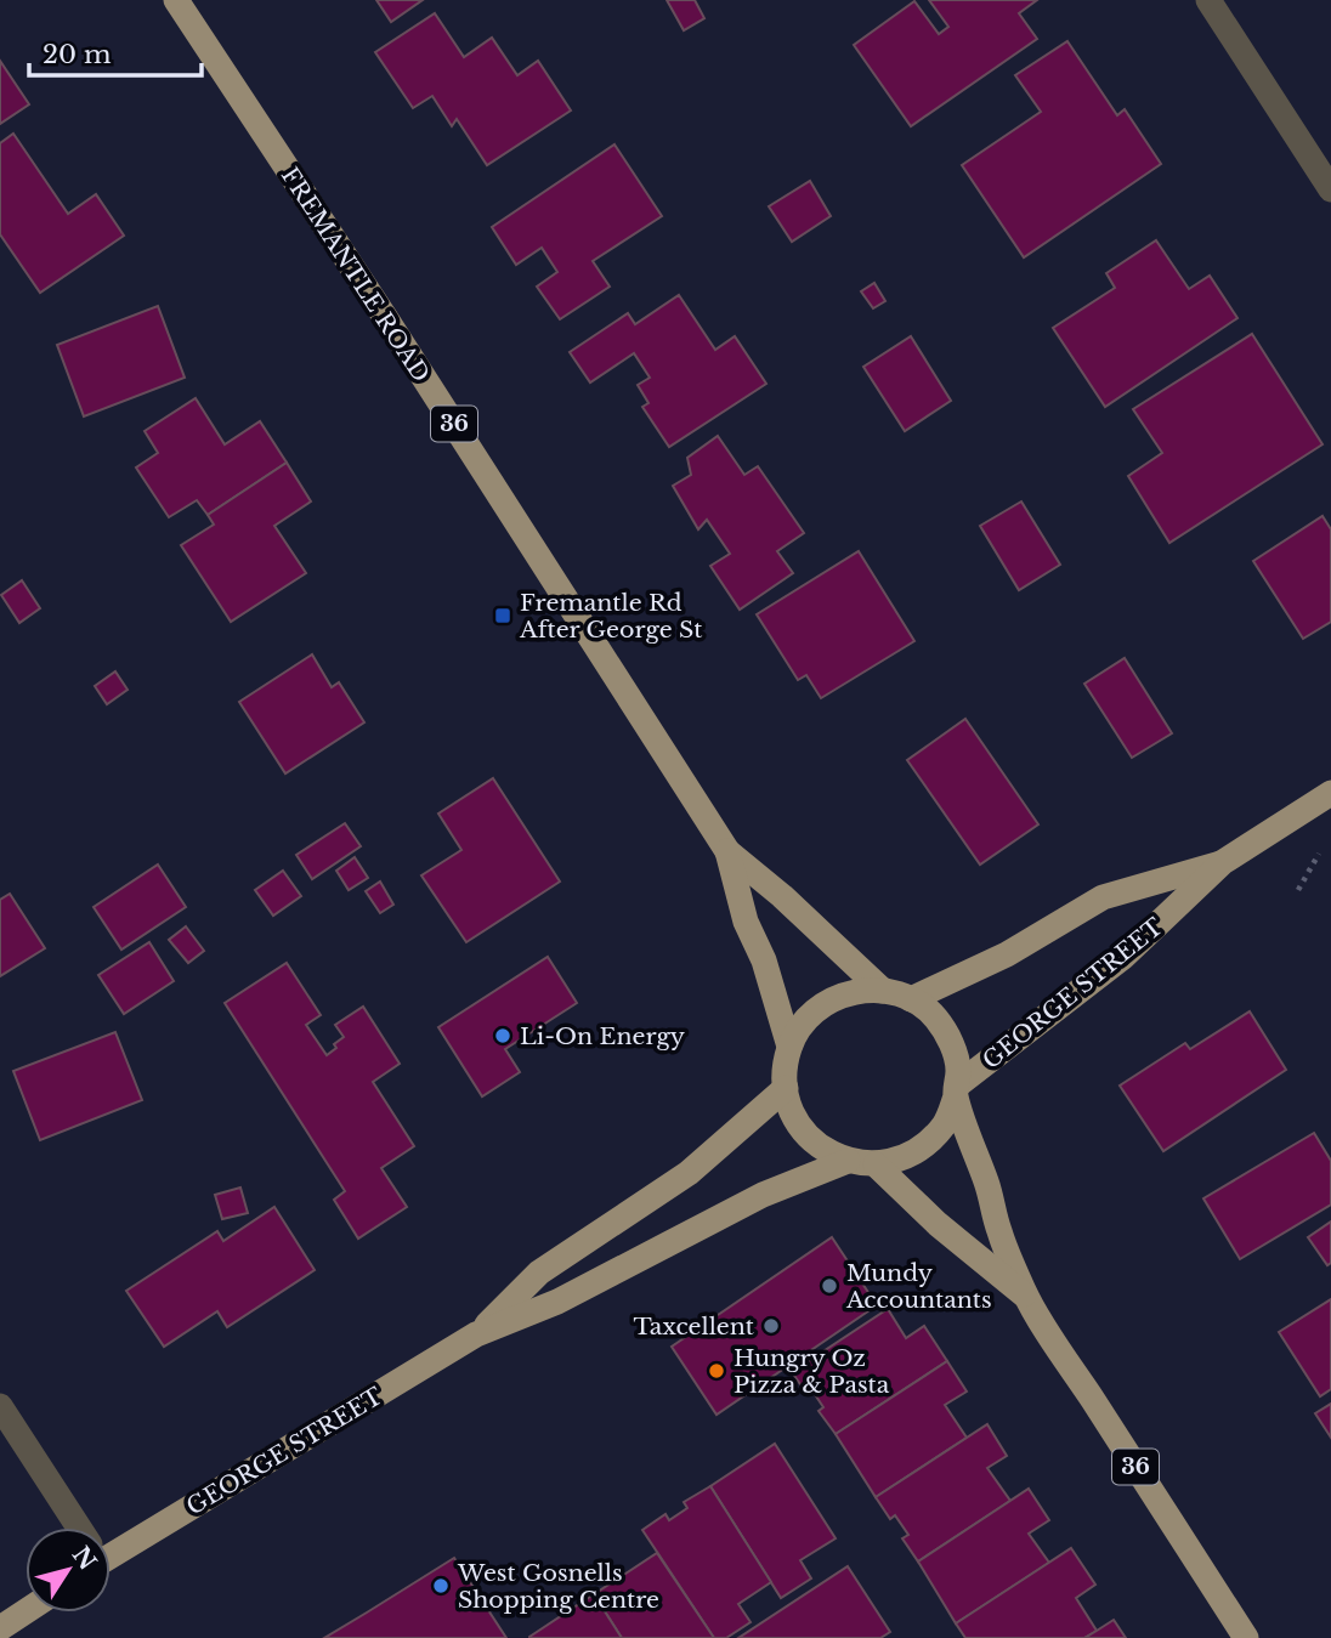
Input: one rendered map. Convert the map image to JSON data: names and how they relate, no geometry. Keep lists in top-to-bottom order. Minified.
{"streets":{"main road":["FREMANTLE ROAD","36","GEORGE STREET"]},"crossings":[["FREMANTLE ROAD","36"],["FREMANTLE ROAD","GEORGE STREET"],["36","GEORGE STREET"]],"places":{"transit":["Fremantle Rd After George St"],"other":["Li-On Energy","Mundy Accountants","Taxcellent","Hungry Oz Pizza & Pasta","West Gosnells Shopping Centre"]},"scale_bar":"20 m","north":"top right"}
